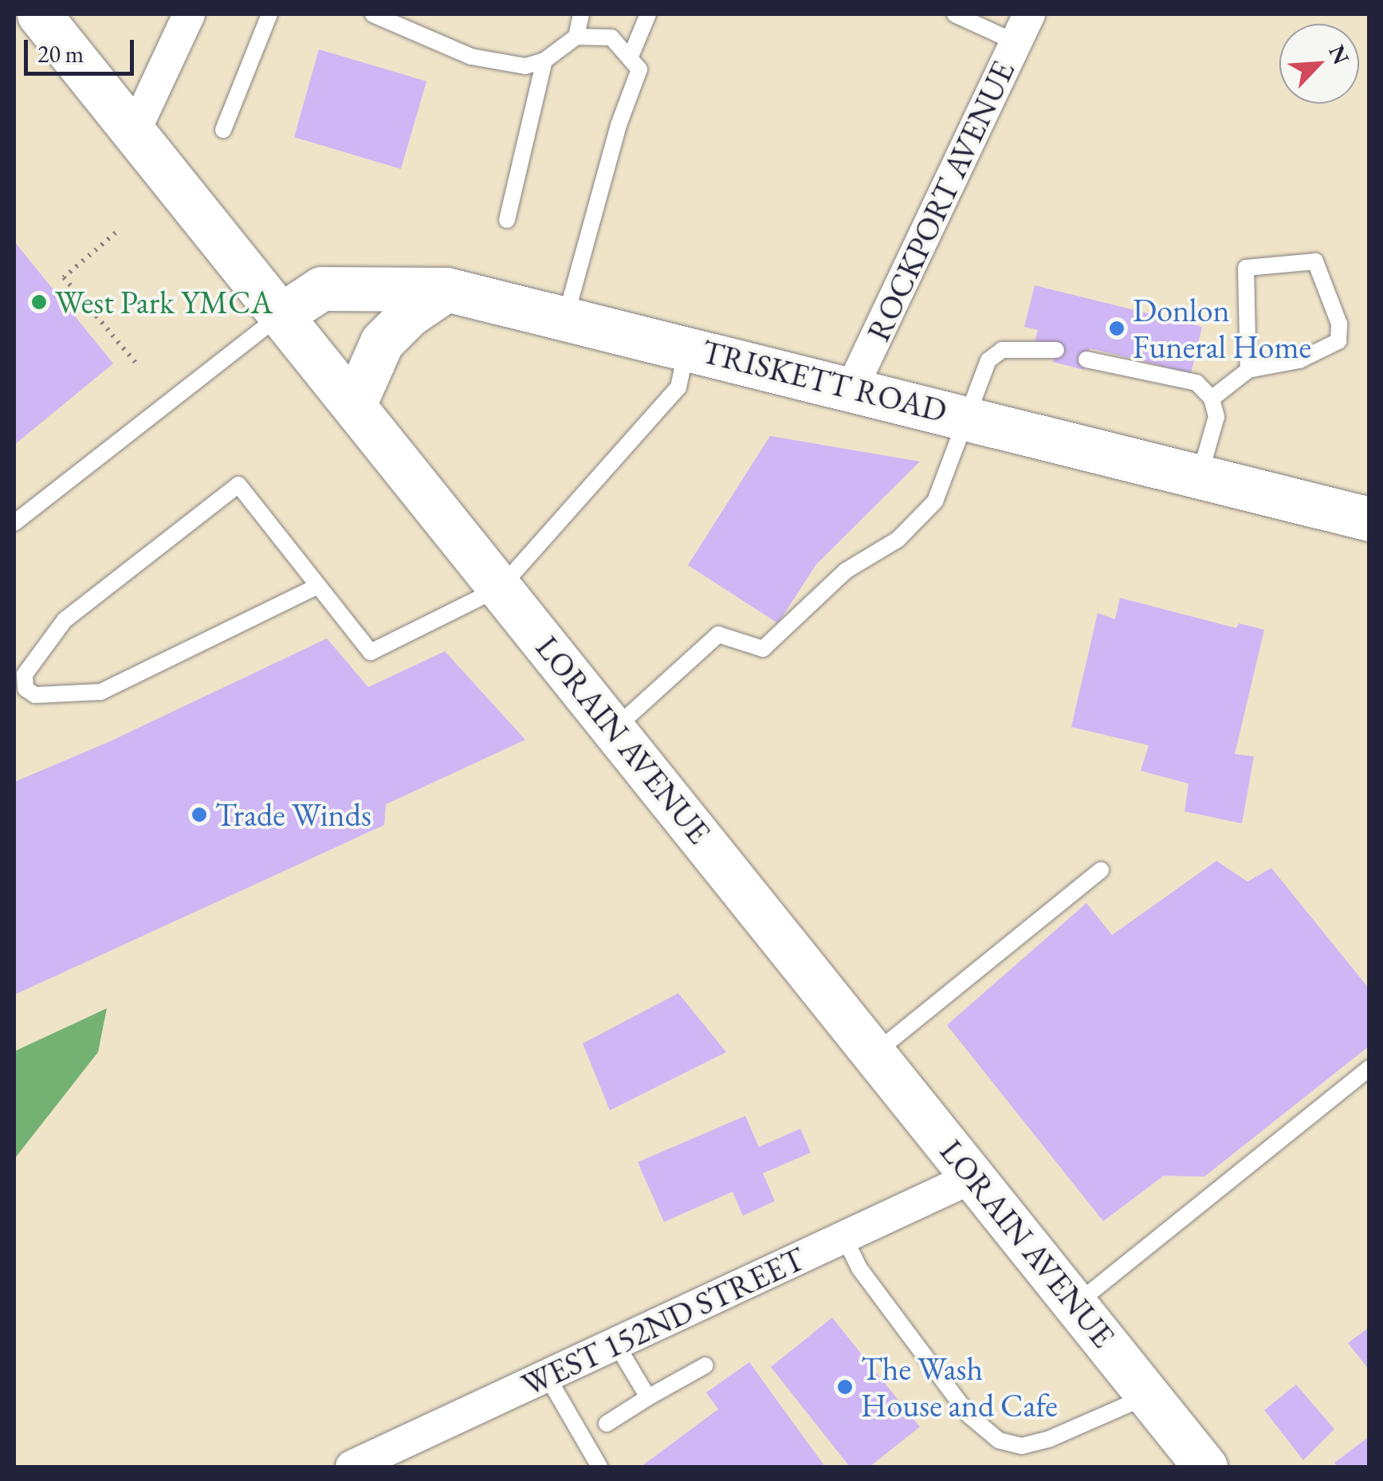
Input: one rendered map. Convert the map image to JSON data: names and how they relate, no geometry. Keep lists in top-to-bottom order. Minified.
{"streets":{"main road":["TRISKETT ROAD","LORAIN AVENUE"],"street":["ROCKPORT AVENUE","WEST 152ND STREET"]},"crossings":[["ROCKPORT AVENUE","TRISKETT ROAD"],["TRISKETT ROAD","LORAIN AVENUE"],["LORAIN AVENUE","WEST 152ND STREET"]],"places":["West Park YMCA","Donlon Funeral Home","Trade Winds","The Wash House and Cafe"],"scale_bar":"20 m","north":"top right"}
